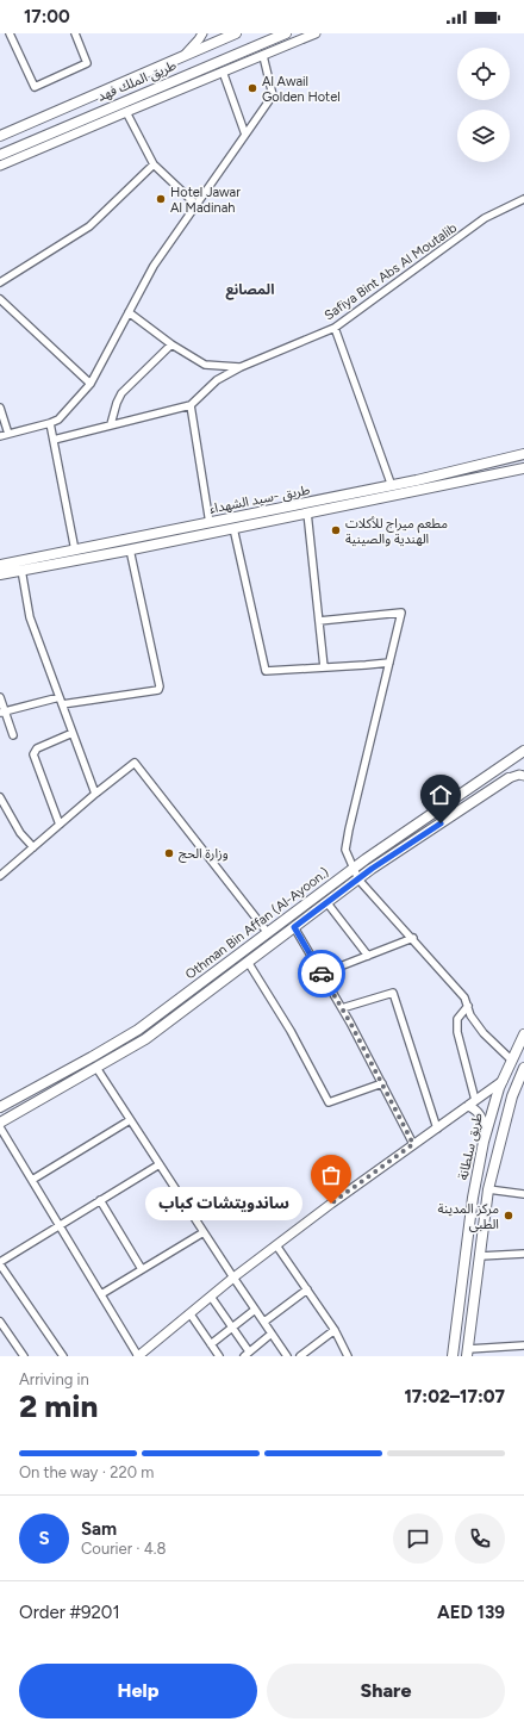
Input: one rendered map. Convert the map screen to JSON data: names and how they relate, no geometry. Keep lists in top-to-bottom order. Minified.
{"streets":{"main road":["طريق الملك فهد","طريق -سيد الشهداء","Othman Bin Affan (Al-Ayoon.)","طريق سلطانة"],"street":["Safiya Bint Abs Al Moutalib"]},"districts":["المصانع"],"places":["Al Awail Golden Hotel","Hotel Jawar Al Madinah","مطعم ميراج للأكلات الهندية والصينية","وزارة الحج","ساندويتشات كباب","مرکز المدینة الطبی"],"page":{"status":"17:00","bubble":"ساندويتشات كباب","heading":["2 min","Arriving in","17:02–17:07"],"panel":["Sam","Courier · 4.8","Order #9201","AED 139"],"bar":"On the way · 220 m","round":"S","buttons":["Help","Share"]}}
